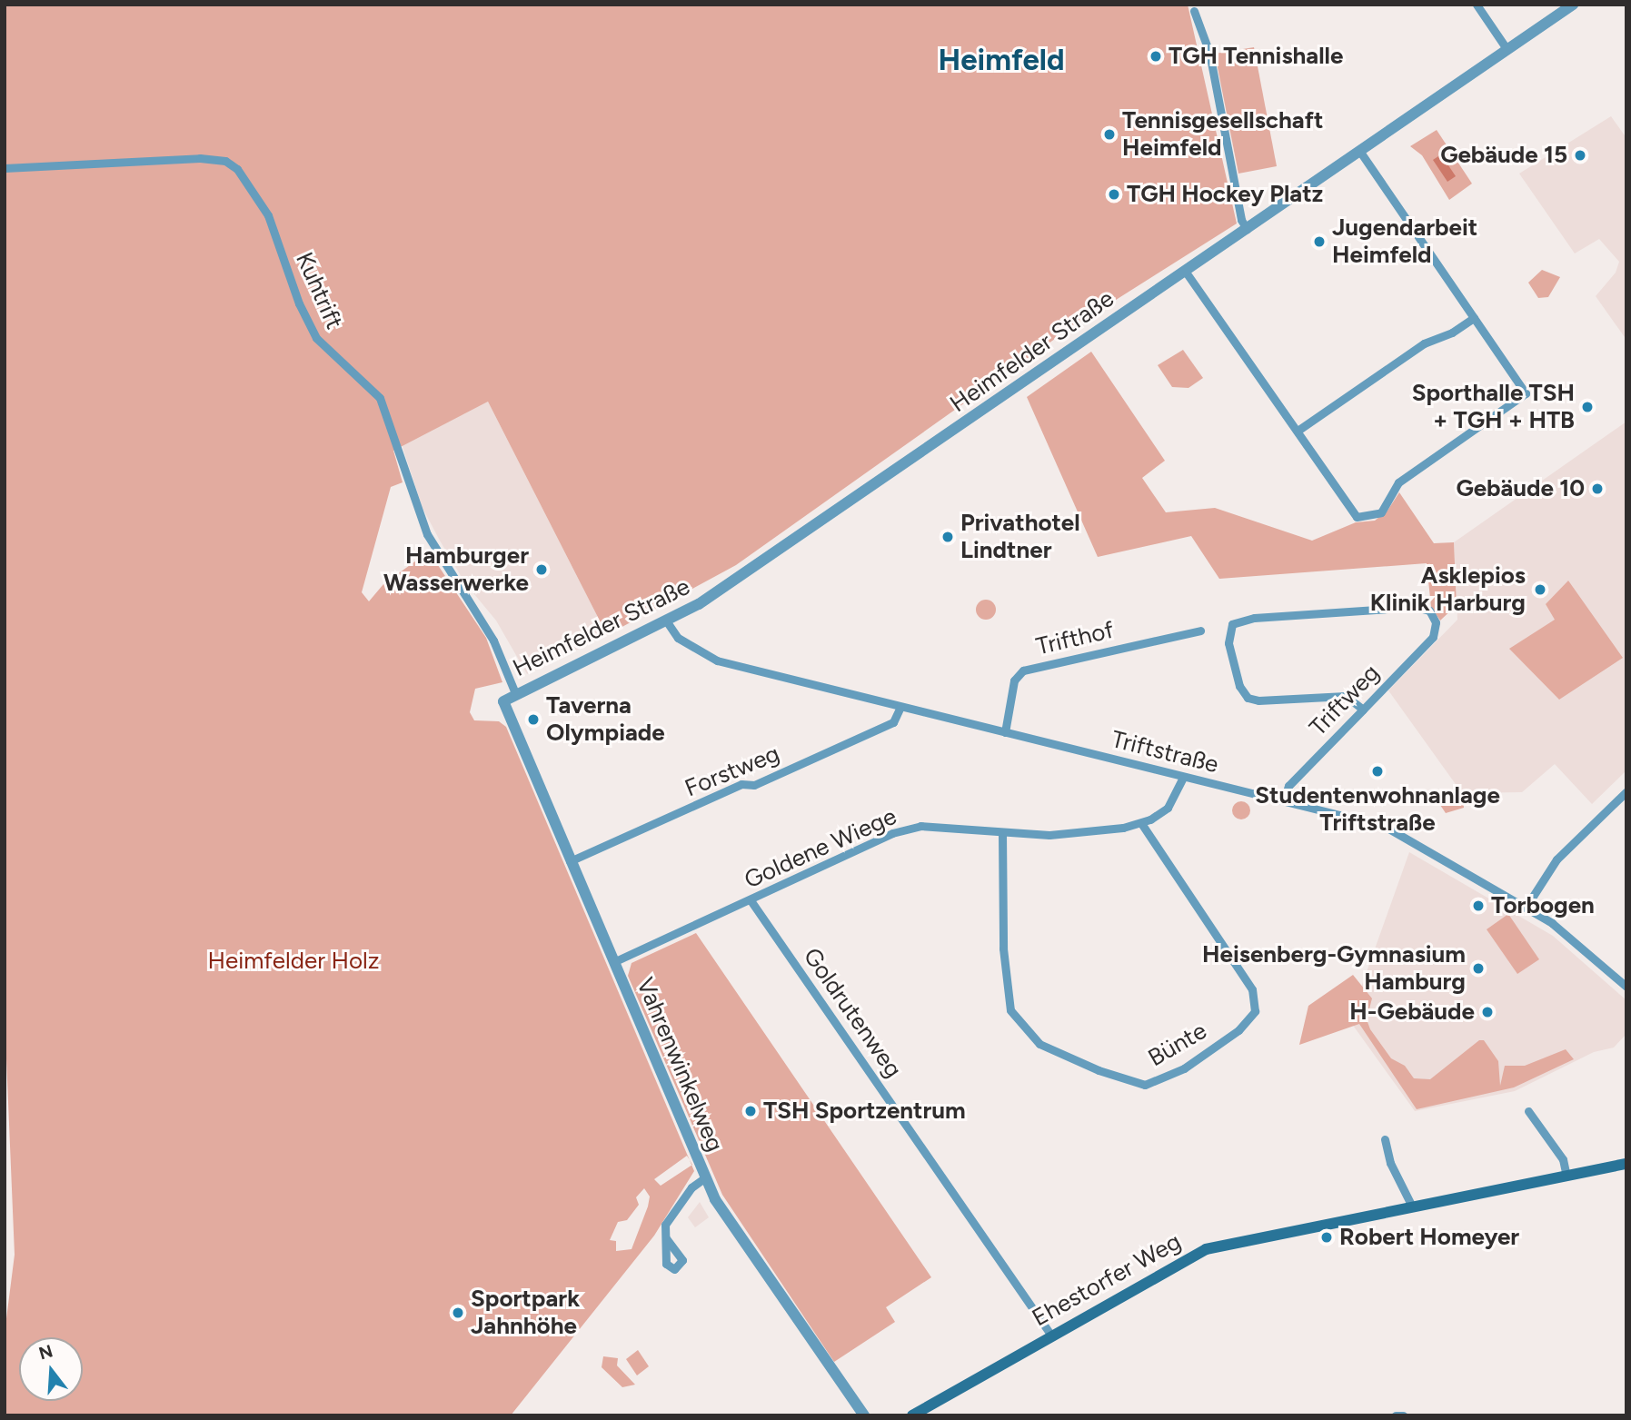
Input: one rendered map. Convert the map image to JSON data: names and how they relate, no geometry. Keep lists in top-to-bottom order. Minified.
{"streets":{"main road":["Ehestorfer Weg"],"street":["Kuhtrift","Heimfelder Straße","Trifthof","Triftweg","Triftstraße","Forstweg","Goldene Wiege","Goldrutenweg","Bünte","Vahrenwinkelweg"]},"crossings":[["Kuhtrift","Heimfelder Straße"],["Heimfelder Straße","Triftstraße"],["Heimfelder Straße","Vahrenwinkelweg"],["Trifthof","Triftstraße"],["Triftweg","Triftstraße"],["Triftstraße","Forstweg"],["Triftstraße","Goldene Wiege"],["Forstweg","Vahrenwinkelweg"],["Goldene Wiege","Goldrutenweg"],["Goldene Wiege","Bünte"],["Goldene Wiege","Vahrenwinkelweg"],["Goldrutenweg","Ehestorfer Weg"]],"districts":["Heimfeld"],"parks":["Heimfelder Holz"],"places":["TGH Tennishalle","Tennisgesellschaft Heimfeld","Gebäude 15","TGH Hockey Platz","Jugendarbeit Heimfeld","Sporthalle TSH + TGH + HTB","Gebäude 10","Privathotel Lindtner","Hamburger Wasserwerke","Asklepios Klinik Harburg","Taverna Olympiade","Studentenwohnanlage Triftstraße","Torbogen","Heisenberg-Gymnasium Hamburg","H-Gebäude","TSH Sportzentrum","Robert Homeyer","Sportpark Jahnhöhe"],"north":"top"}
